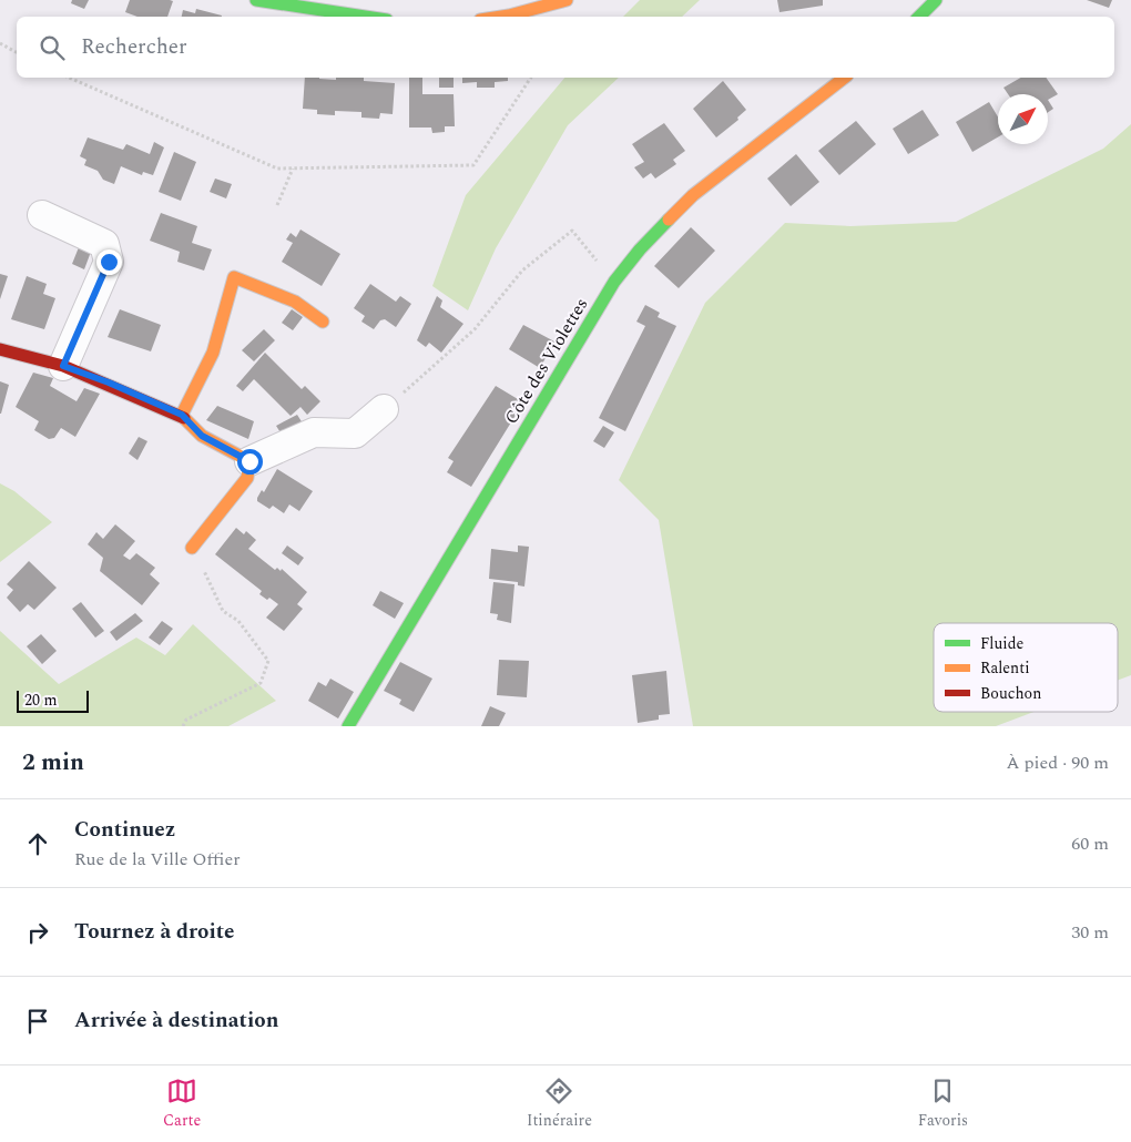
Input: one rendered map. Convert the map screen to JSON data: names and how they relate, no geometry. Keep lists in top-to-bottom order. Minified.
{"streets":{"street":["Côte des Violettes"]},"legend":["Fluide","Ralenti","Bouchon"],"scale_bar":"20 m","north":"top right","page":{"search":"Rechercher","scale":"20 m","heading":["2 min","À pied · 90 m"],"list":[["Continuez","Rue de la Ville Offier","60 m"],["Tournez à droite","30 m"],"Arrivée à destination"],"nav":["Carte","Itinéraire","Favoris"]}}
